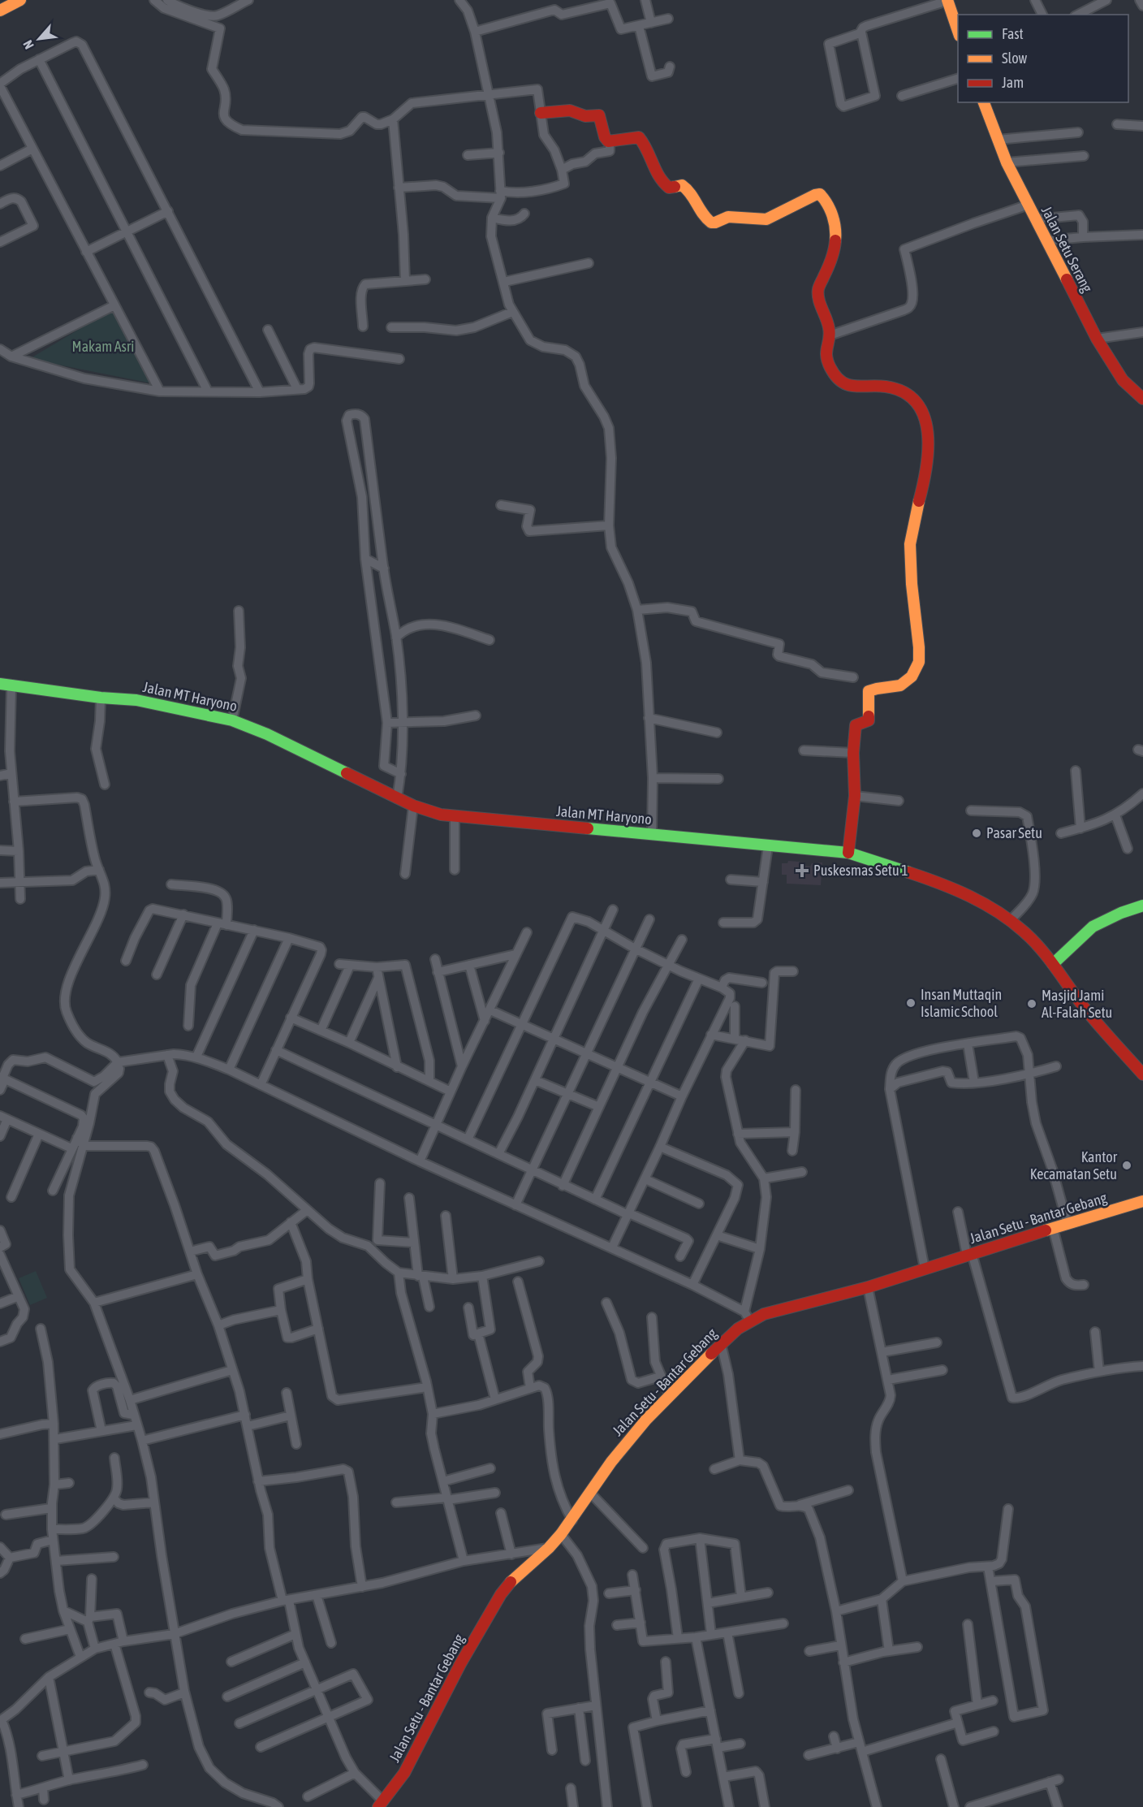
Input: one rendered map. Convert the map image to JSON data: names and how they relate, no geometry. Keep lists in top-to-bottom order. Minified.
{"streets":{"main road":["Jalan Setu Serang","Jalan MT Haryono","Jalan Setu - Bantar Gebang"]},"parks":["Makam Asri"],"places":{"other":["Pasar Setu","Insan Muttaqin Islamic School","Masjid Jami Al-Falah Setu","Kantor Kecamatan Setu"],"health":["Puskesmas Setu 1"]},"legend":["Fast","Slow","Jam"],"north":"bottom left"}
